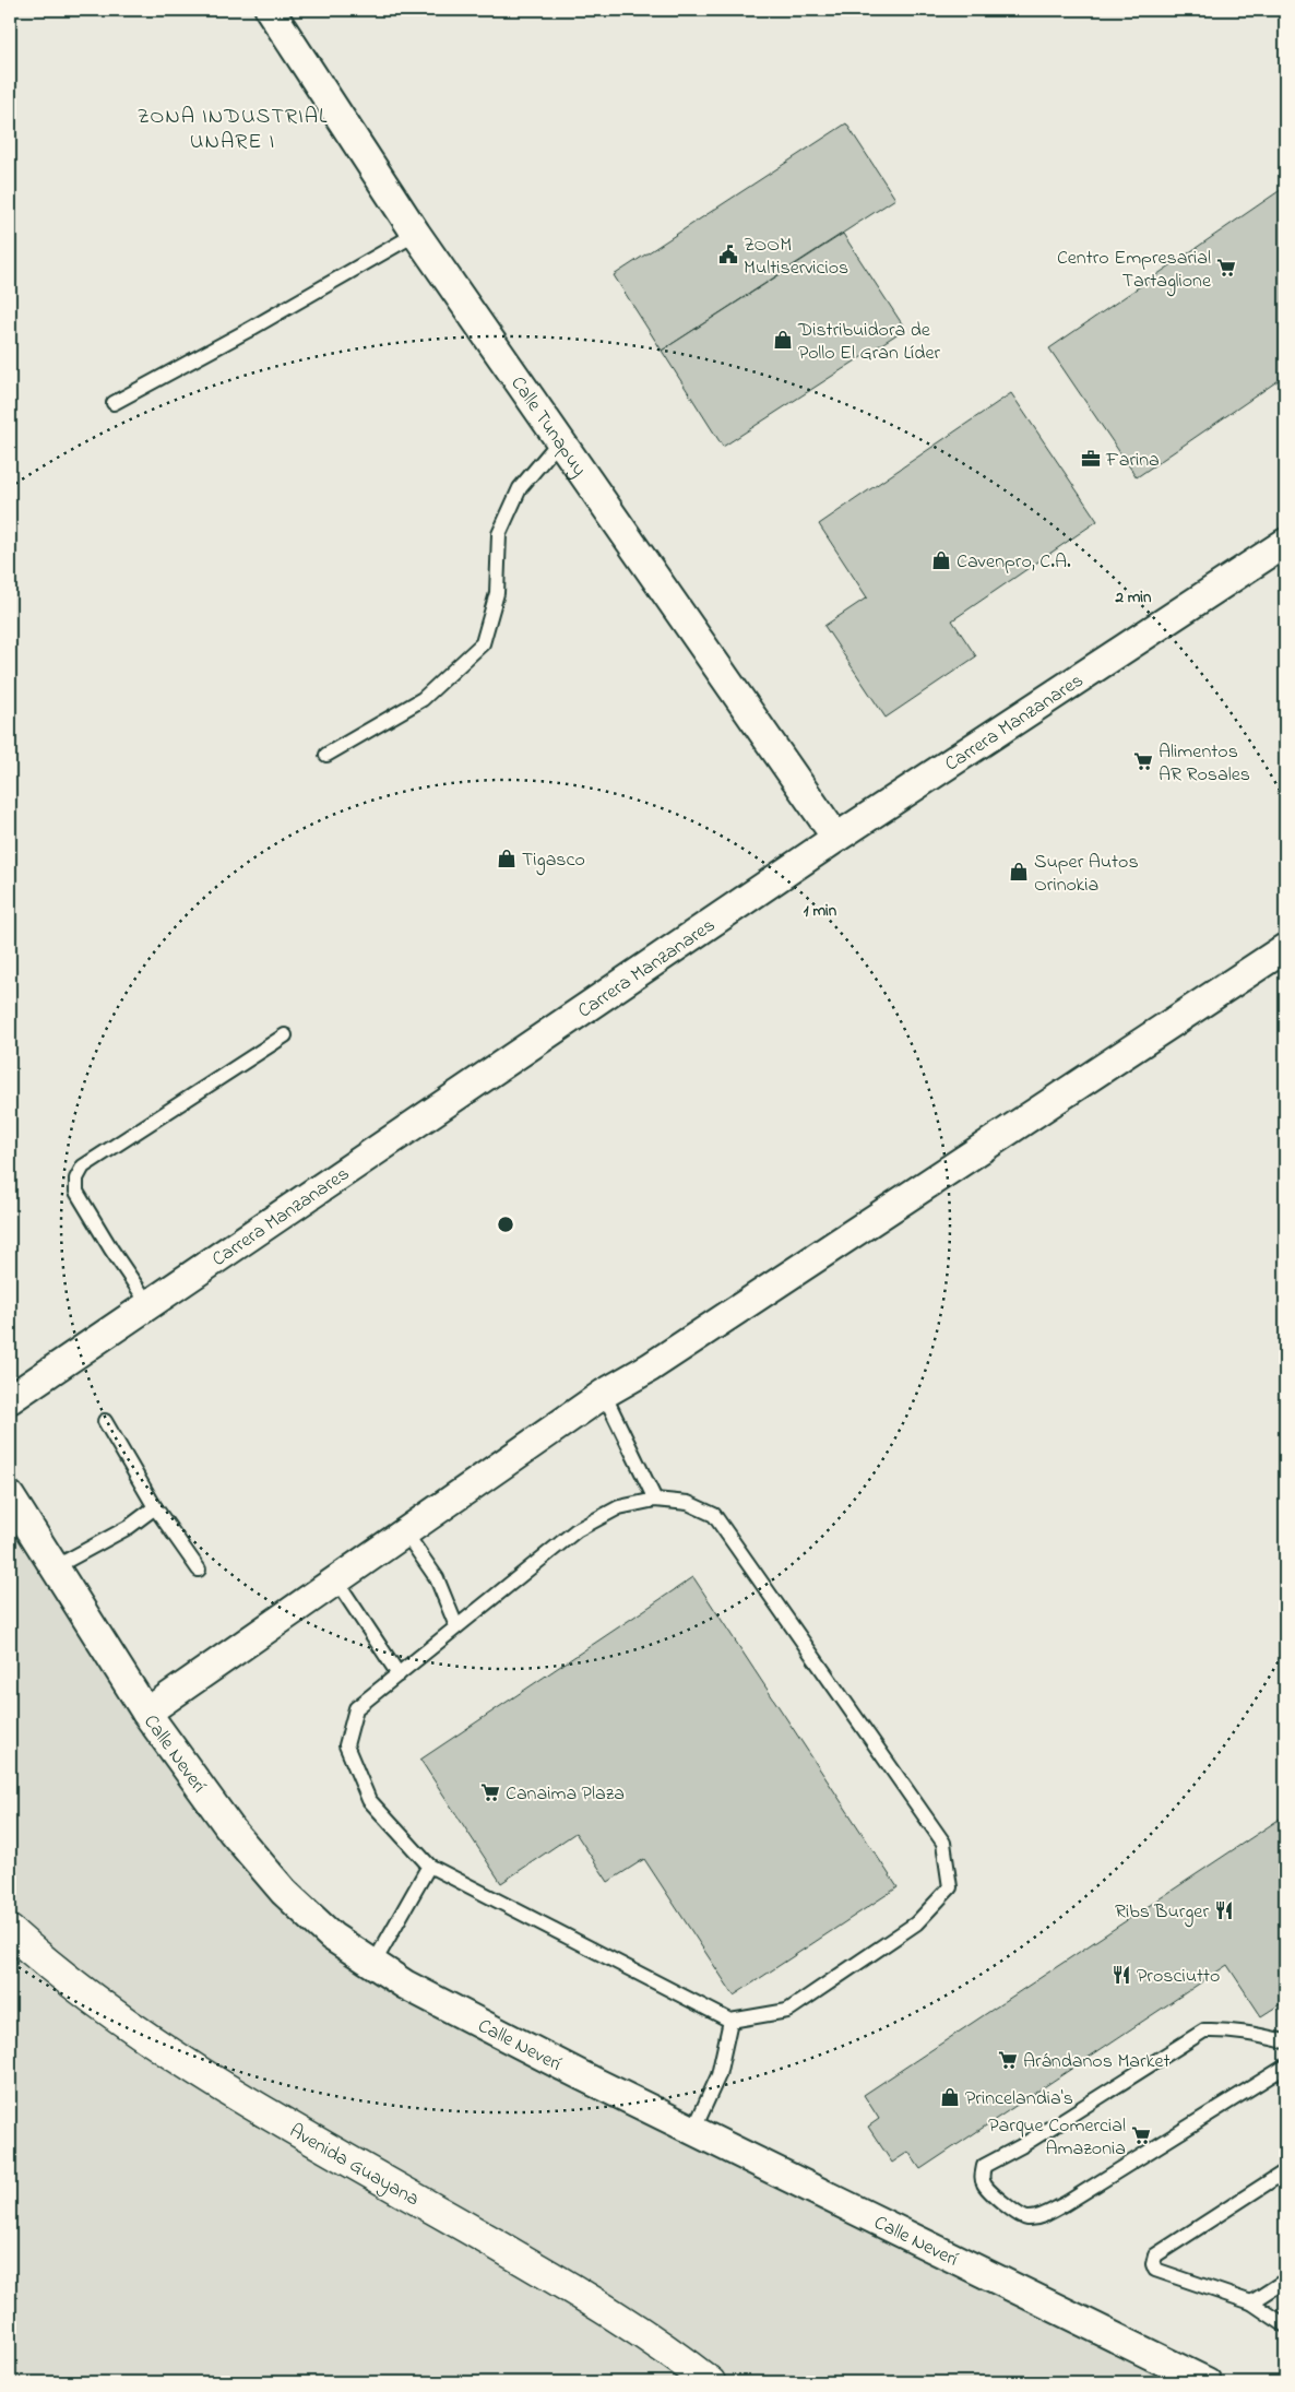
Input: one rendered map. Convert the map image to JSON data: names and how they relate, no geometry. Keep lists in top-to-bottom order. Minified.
{"streets":{"main road":["Avenida Guayana"],"street":["Calle Tunapuy","Carrera Manzanares","Calle Neverí"]},"crossings":[["Calle Tunapuy","Carrera Manzanares"]],"districts":["ZONA INDUSTRIAL UNARE I"],"places":{"public building":["ZOOM Multiservicios"],"supermarket":["Centro Empresarial Tartaglione","Alimentos AR Rosales","Canaima Plaza","Arándanos Market","Parque Comercial Amazonia"],"shop":["Distribuidora de Pollo El Gran Líder","Cavenpro, C.A.","Tigasco","Super Autos Orinokia","Princelandia's"],"office":["Farina"],"restaurant":["Ribs Burger","Prosciutto"]},"rings":["2 min","1 min"]}
